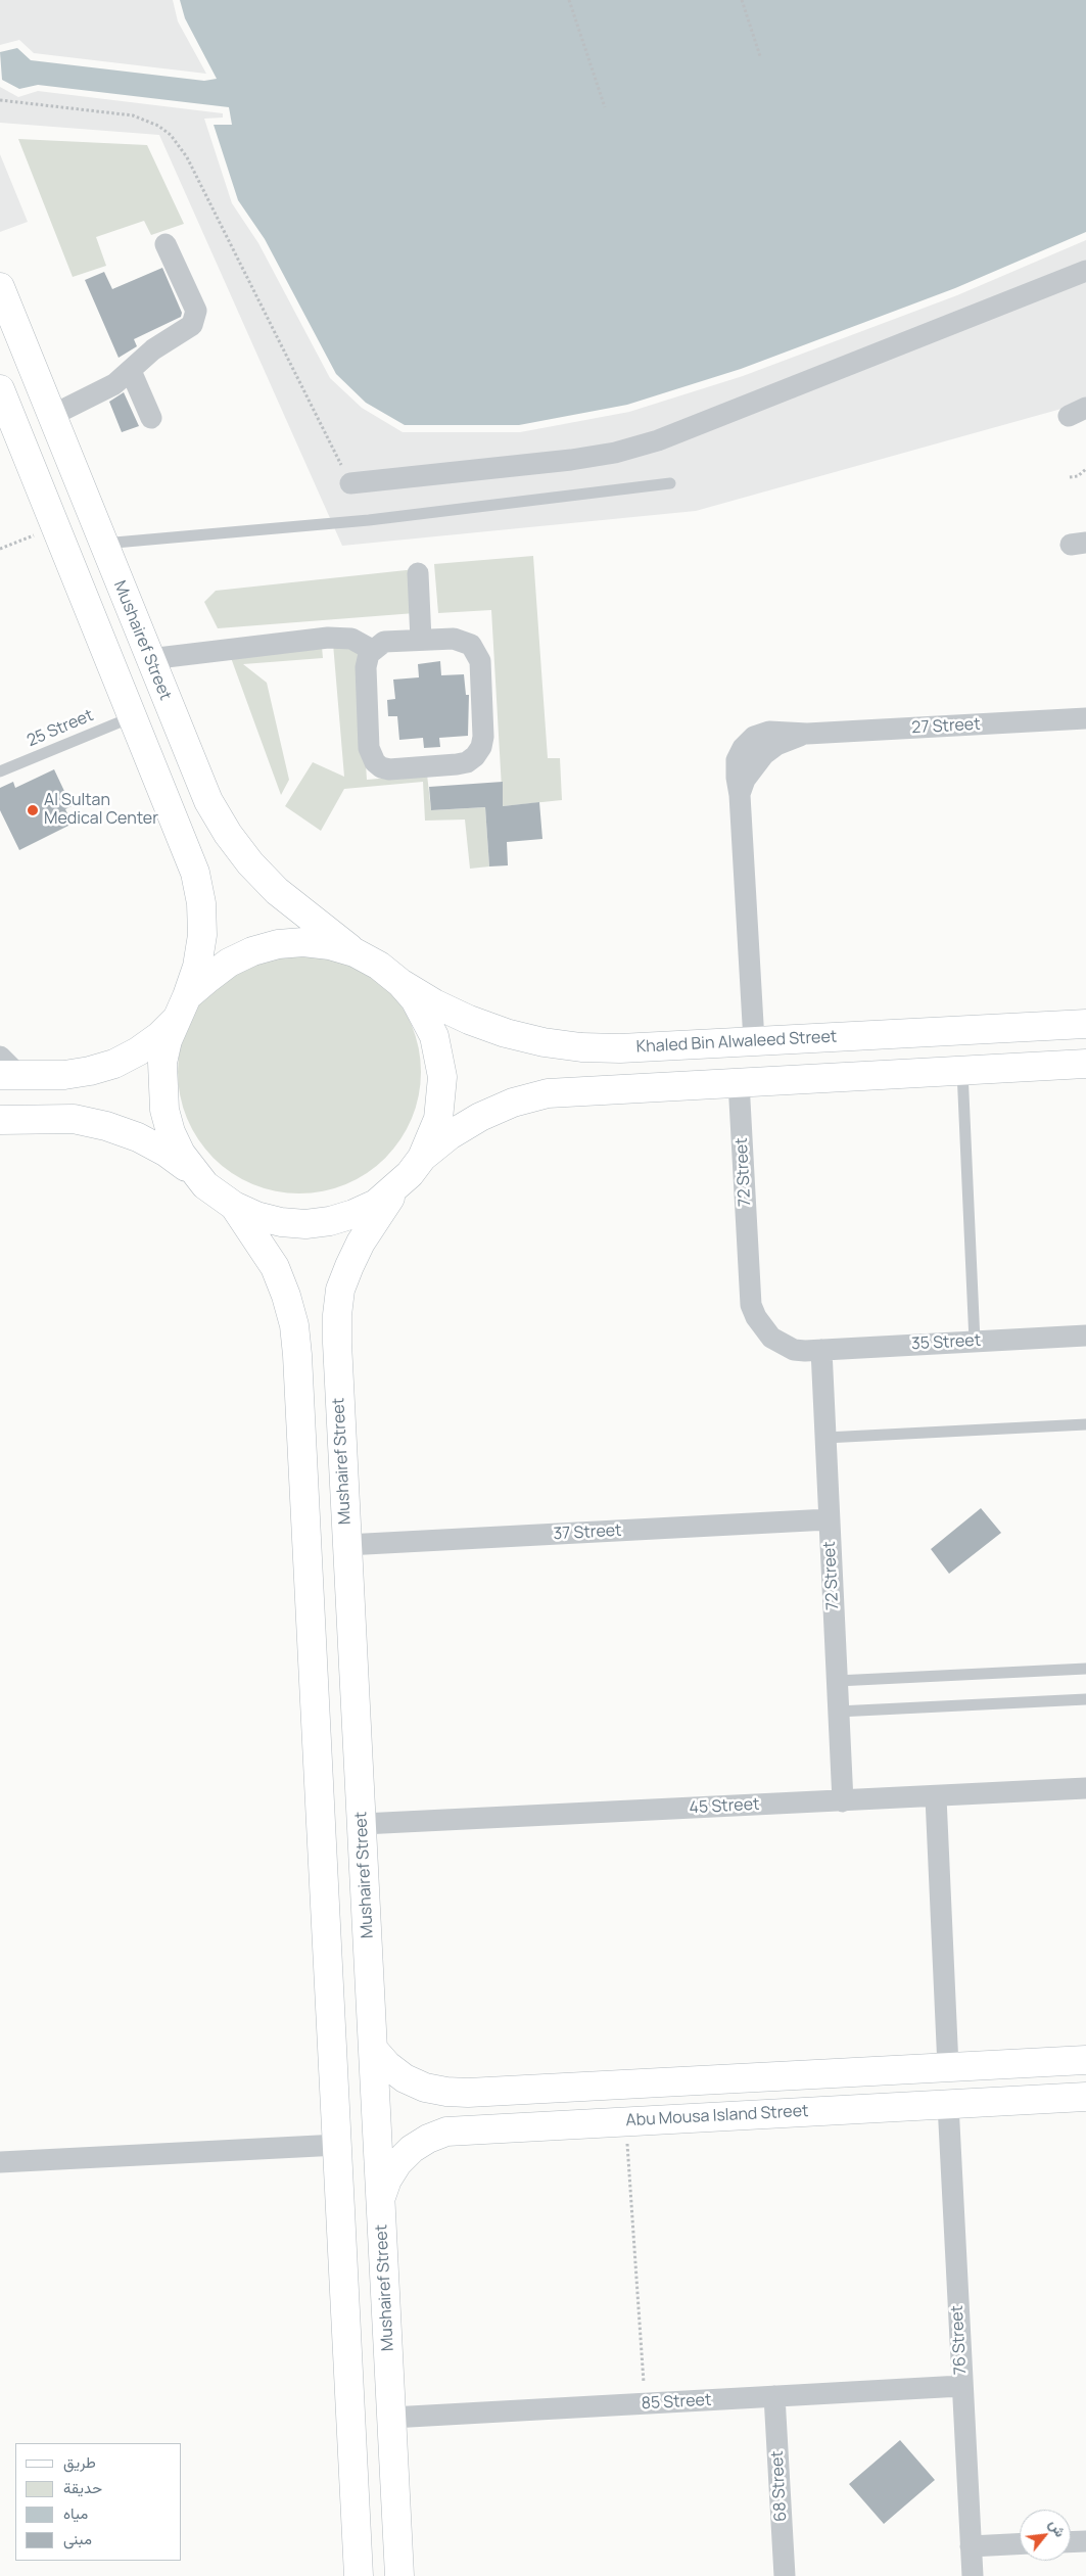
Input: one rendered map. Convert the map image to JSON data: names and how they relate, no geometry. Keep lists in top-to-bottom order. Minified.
{"streets":{"main road":["Mushairef Street","Khaled Bin Alwaleed Street","Abu Mousa Island Street"],"street":["27 Street","72 Street","35 Street","37 Street","45 Street","76 Street","85 Street","68 Street"],"lane":["25 Street"]},"crossings":[["Mushairef Street","37 Street"],["Mushairef Street","45 Street"],["Mushairef Street","Abu Mousa Island Street"],["Mushairef Street","85 Street"],["27 Street","Khaled Bin Alwaleed Street"],["72 Street","35 Street"],["72 Street","37 Street"],["72 Street","45 Street"],["Abu Mousa Island Street","76 Street"],["76 Street","85 Street"],["85 Street","68 Street"]],"places":["Al Sultan Medical Center"],"legend":["طريق","حديقة","مياه","مبنى"],"north":"top right"}
